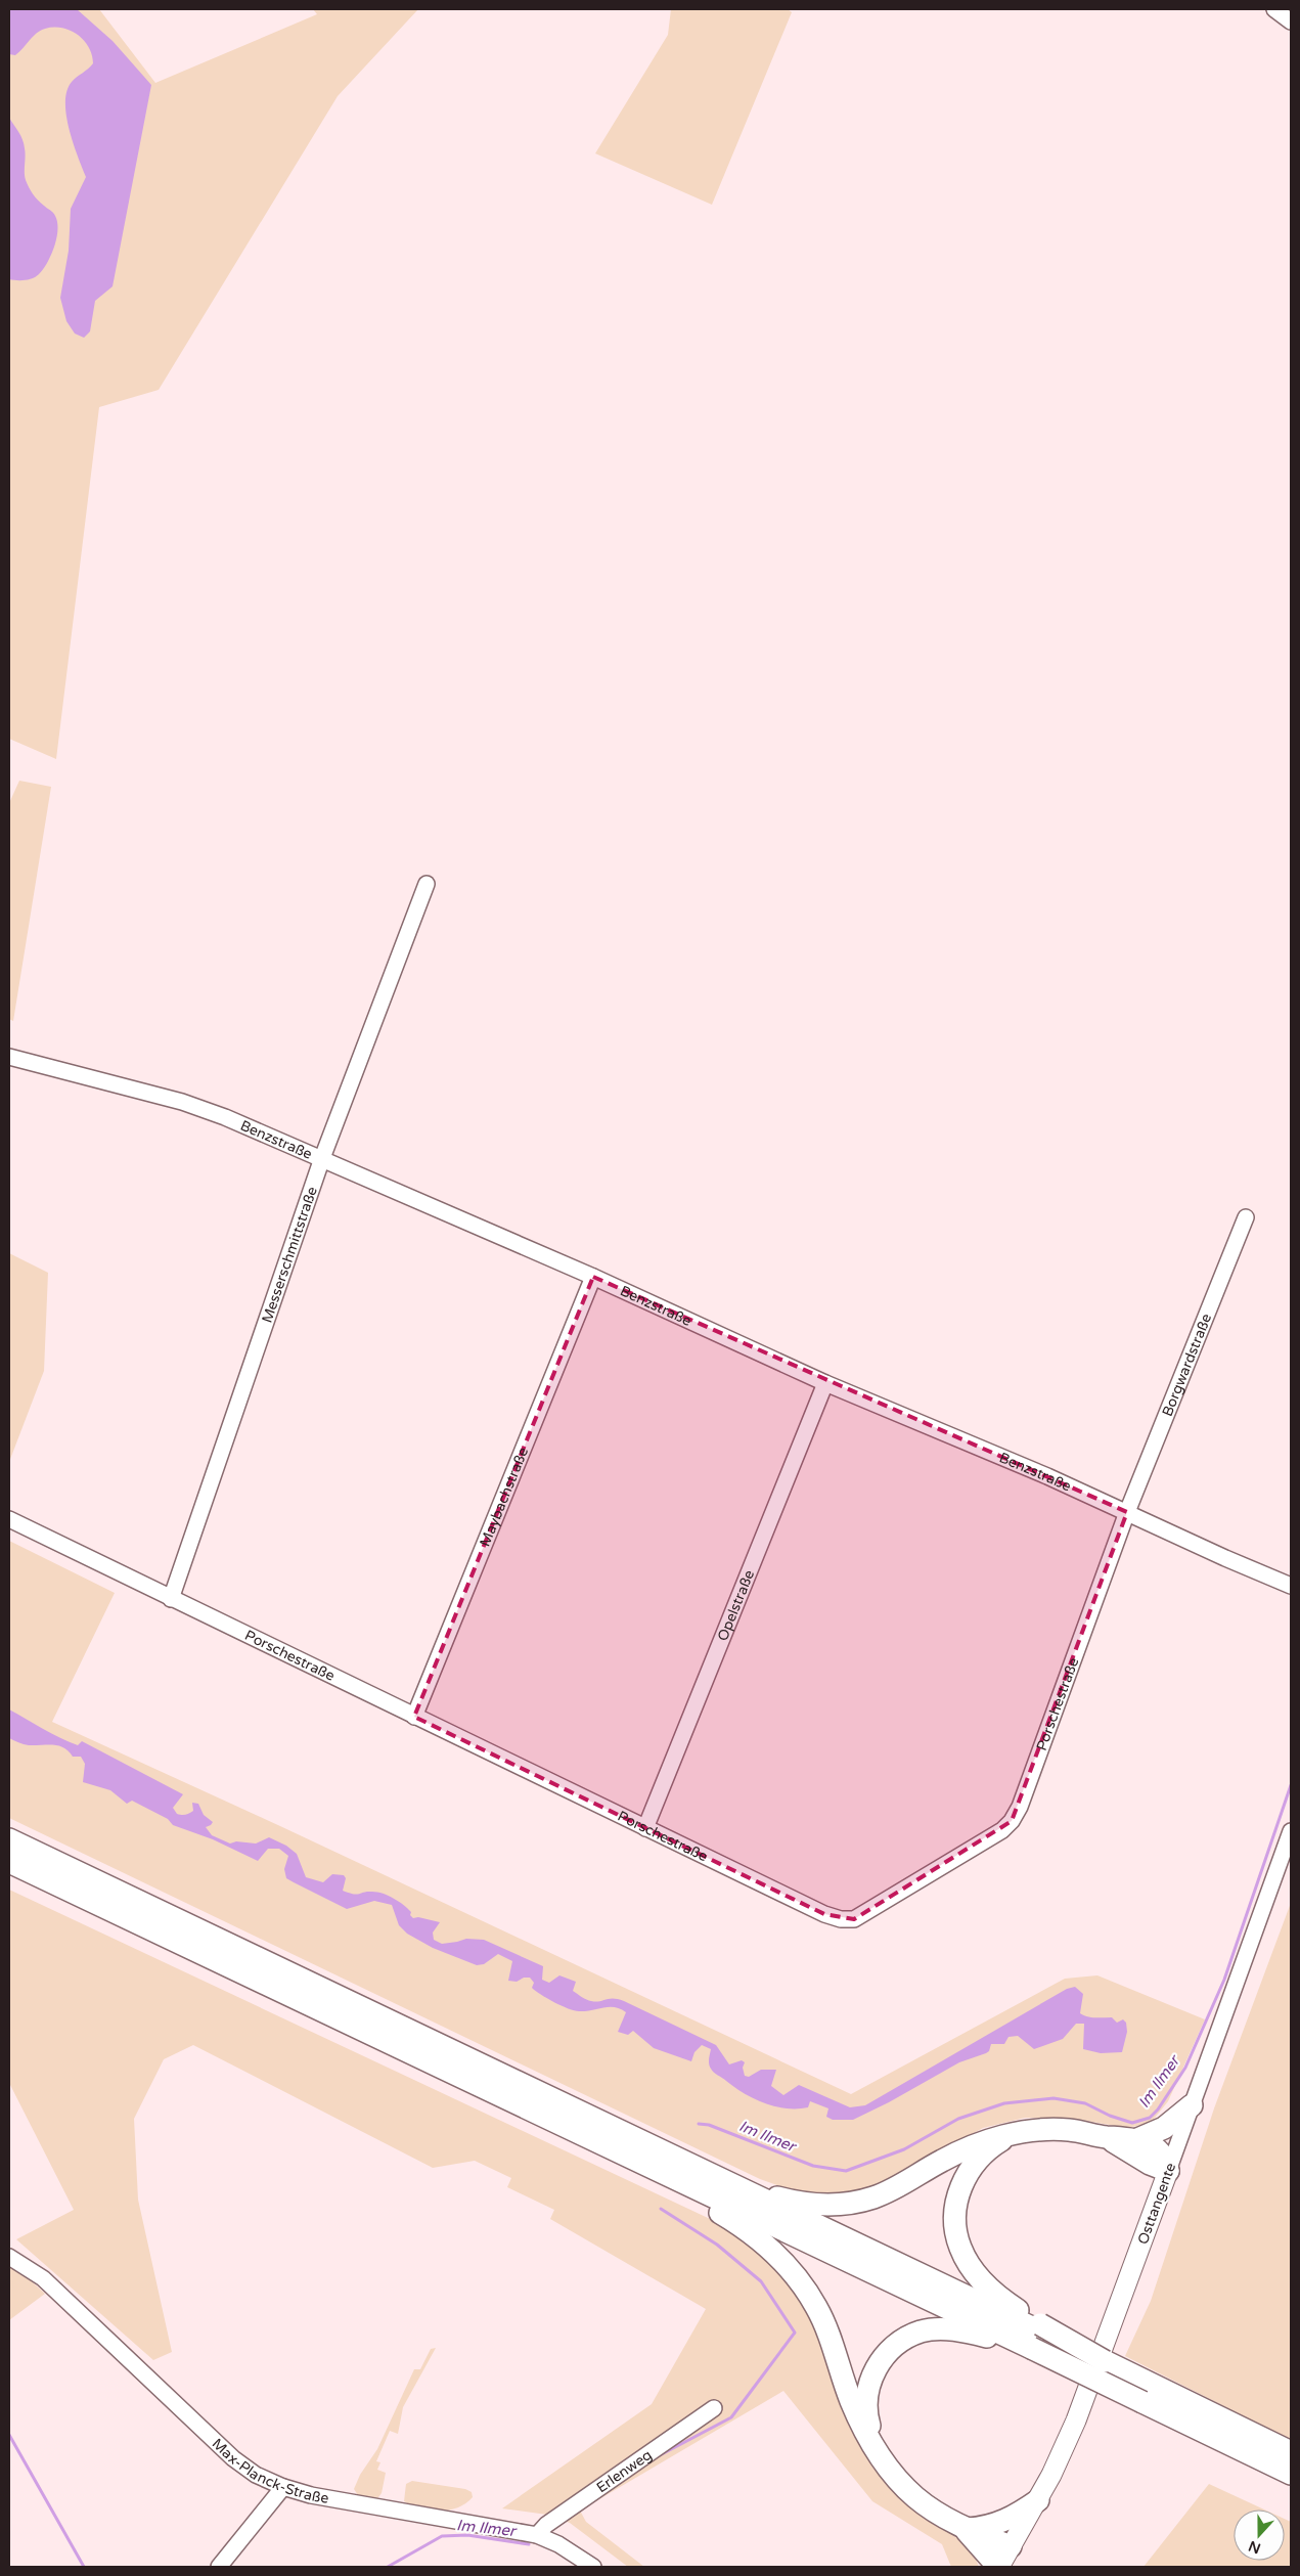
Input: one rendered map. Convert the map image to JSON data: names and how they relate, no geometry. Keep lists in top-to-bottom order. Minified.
{"streets":{"main road":["Osttangente"],"street":["Benzstraße","Messerschmittstraße","Borgwardstraße","Maybachstraße","Opelstraße","Porschestraße","Max-Planck-Straße","Erlenweg"]},"crossings":[["Benzstraße","Messerschmittstraße"],["Benzstraße","Borgwardstraße"],["Benzstraße","Maybachstraße"],["Benzstraße","Opelstraße"],["Benzstraße","Porschestraße"],["Messerschmittstraße","Porschestraße"],["Borgwardstraße","Porschestraße"],["Maybachstraße","Porschestraße"],["Opelstraße","Porschestraße"],["Max-Planck-Straße","Erlenweg"]],"water":["Im Ilmer"],"north":"bottom"}
